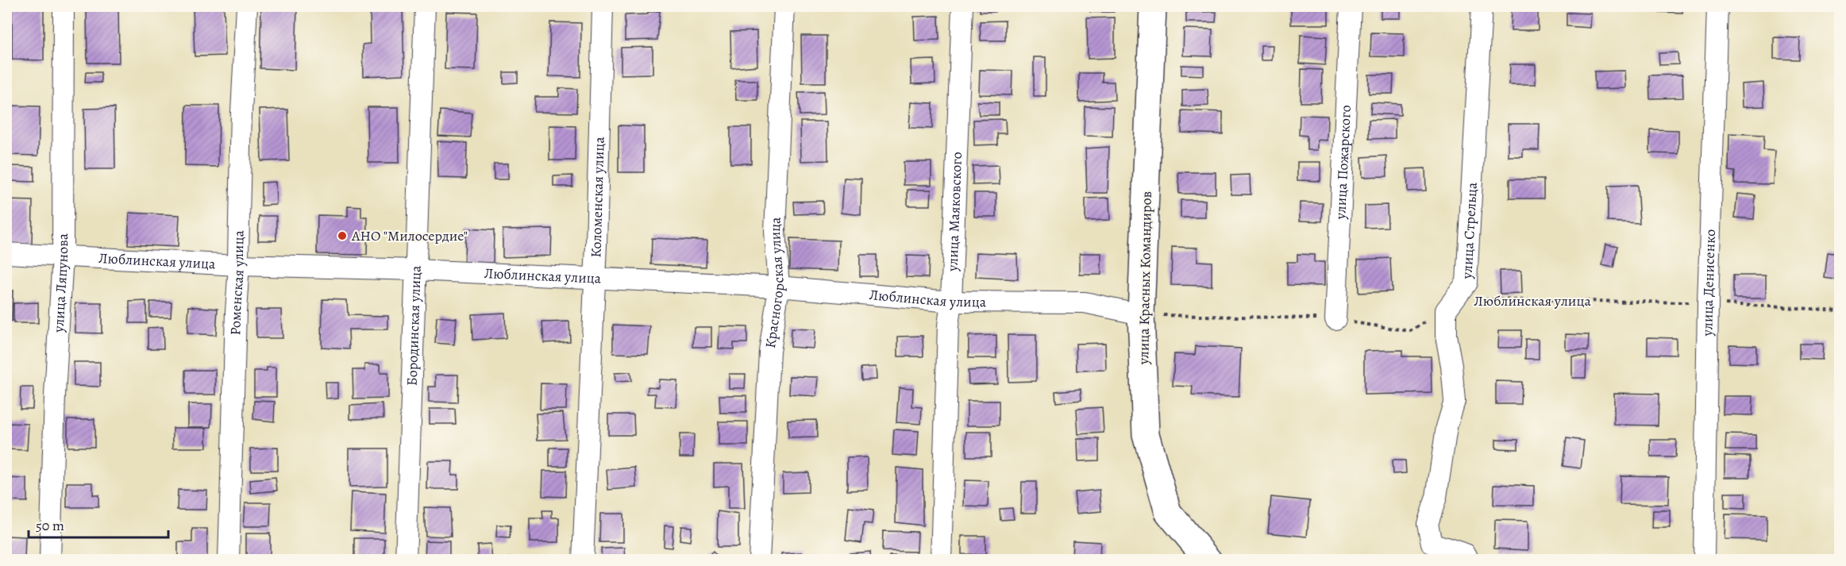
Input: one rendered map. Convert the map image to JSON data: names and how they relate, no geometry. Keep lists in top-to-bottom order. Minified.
{"streets":{"street":["улица Пожарского","Коломенская улица","улица Маяковского","улица Стрельца","Люблинская улица","улица Красных Командиров","Роменская улица","улица Денисенко","улица Ляпунова","Красногорская улица","Бородинская улица"]},"crossings":[["улица Пожарского","Люблинская улица"],["Коломенская улица","Люблинская улица"],["улица Маяковского","Люблинская улица"],["улица Стрельца","Люблинская улица"],["Люблинская улица","улица Красных Командиров"],["Люблинская улица","Роменская улица"],["Люблинская улица","улица Денисенко"],["Люблинская улица","улица Ляпунова"],["Люблинская улица","Красногорская улица"],["Люблинская улица","Бородинская улица"]],"places":["АНО \"Милосердие\""],"scale_bar":"50 m"}
